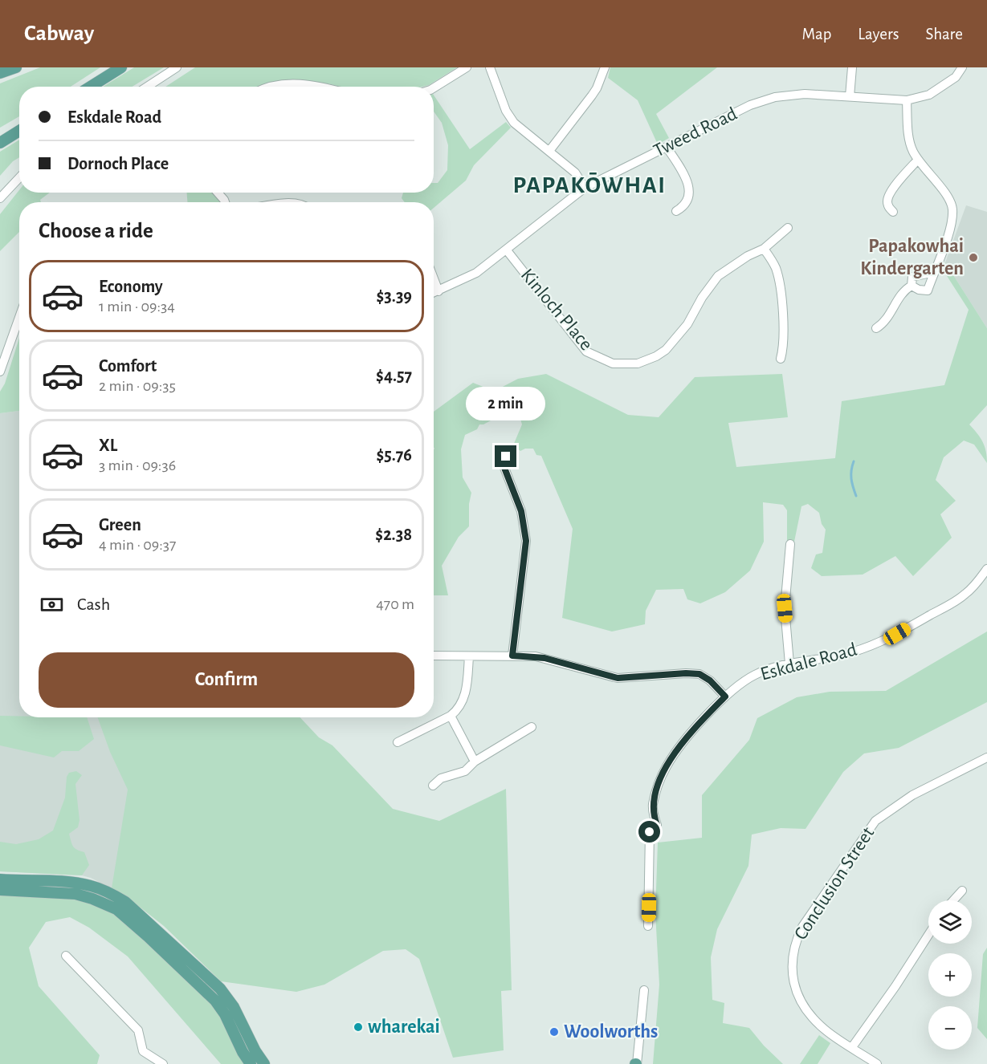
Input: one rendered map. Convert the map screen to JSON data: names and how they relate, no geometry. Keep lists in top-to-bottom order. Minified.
{"streets":{"street":["Tweed Road","Kinloch Place","Eskdale Road","Conclusion Street"]},"crossings":[["Tweed Road","Kinloch Place"]],"districts":["PAPAKŌWHAI"],"places":["Papakowhai Kindergarten","wharekai","Woolworths"],"page":{"header":"Cabway","nav":["Map","Layers","Share"],"banner":["Eskdale Road","Dornoch Place"],"heading":"Choose a ride","list":[{"name":"Economy","note":"1 min · 09:34","value":"$3.39"},{"name":"Comfort","note":"2 min · 09:35","value":"$4.57"},{"name":"XL","note":"3 min · 09:36","value":"$5.76"},{"name":"Green","note":"4 min · 09:37","value":"$2.38"}],"bubble":"2 min","pay":["Cash","470 m"],"buttons":"Confirm","map_buttons":["+","−"]}}
